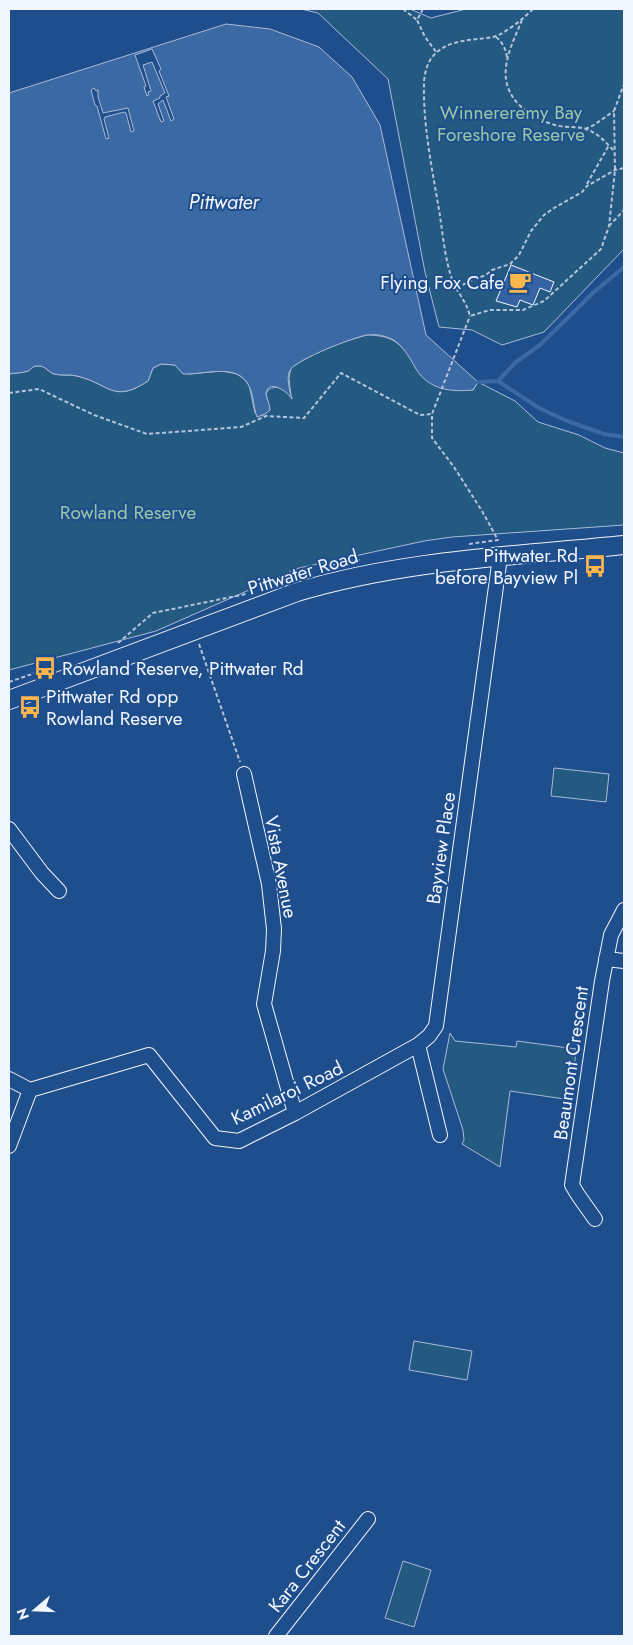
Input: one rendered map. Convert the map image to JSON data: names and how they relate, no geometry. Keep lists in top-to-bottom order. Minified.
{"streets":{"main road":["Pittwater Road"],"street":["Bayview Place","Vista Avenue","Beaumont Crescent","Kamilaroi Road","Kara Crescent"]},"crossings":[["Pittwater Road","Bayview Place"],["Bayview Place","Kamilaroi Road"],["Vista Avenue","Kamilaroi Road"]],"water":["Pittwater"],"parks":["Winnereremy Bay Foreshore Reserve","Rowland Reserve"],"places":{"cafe":["Flying Fox Cafe"],"bus stop":["Pittwater Rd before Bayview Pl","Rowland Reserve, Pittwater Rd","Pittwater Rd opp Rowland Reserve"]},"north":"left"}
